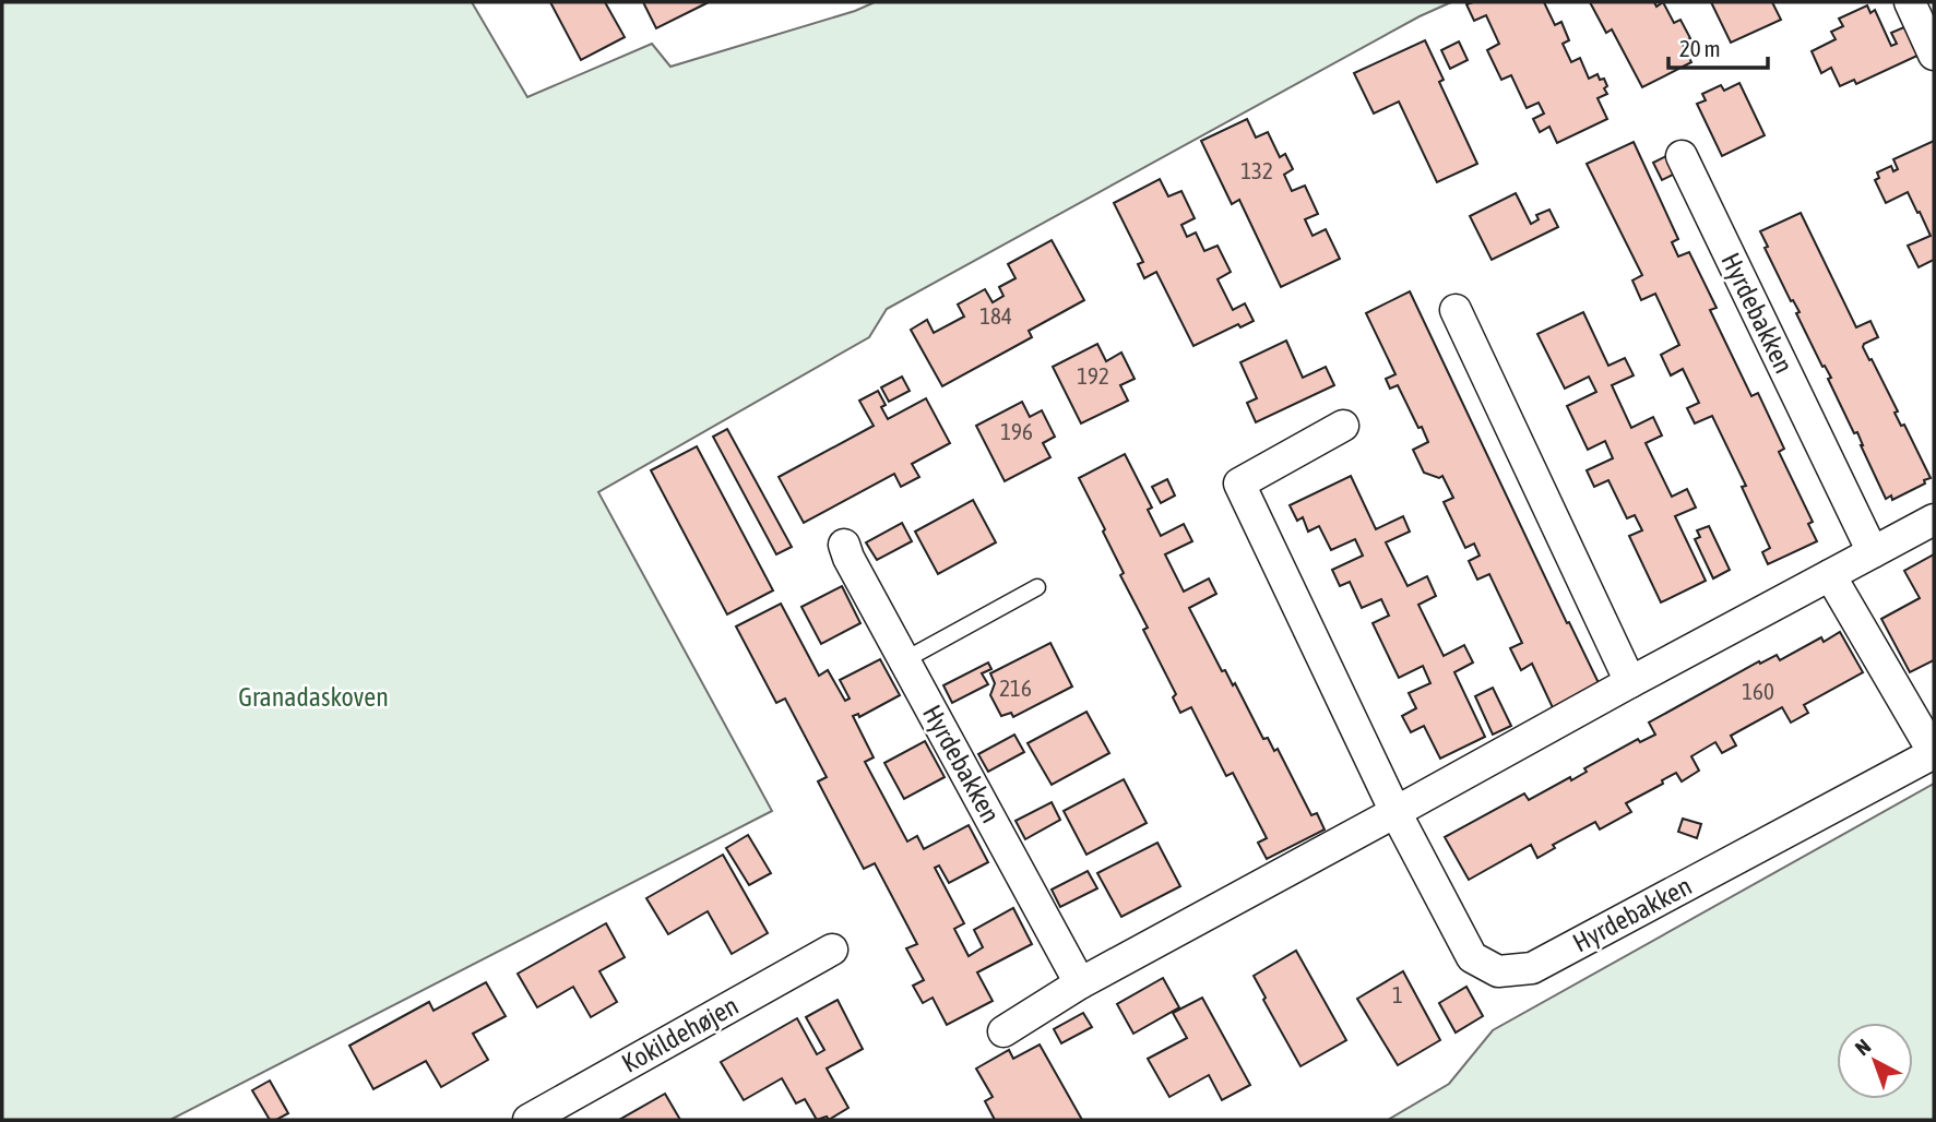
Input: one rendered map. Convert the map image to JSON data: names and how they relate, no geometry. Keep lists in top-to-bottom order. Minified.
{"streets":{"street":["Hyrdebakken","Kokildehøjen"]},"parks":["Granadaskoven"],"house_numbers":["132","184","192","196","216","160","1"],"scale_bar":"20 m","north":"top left"}
